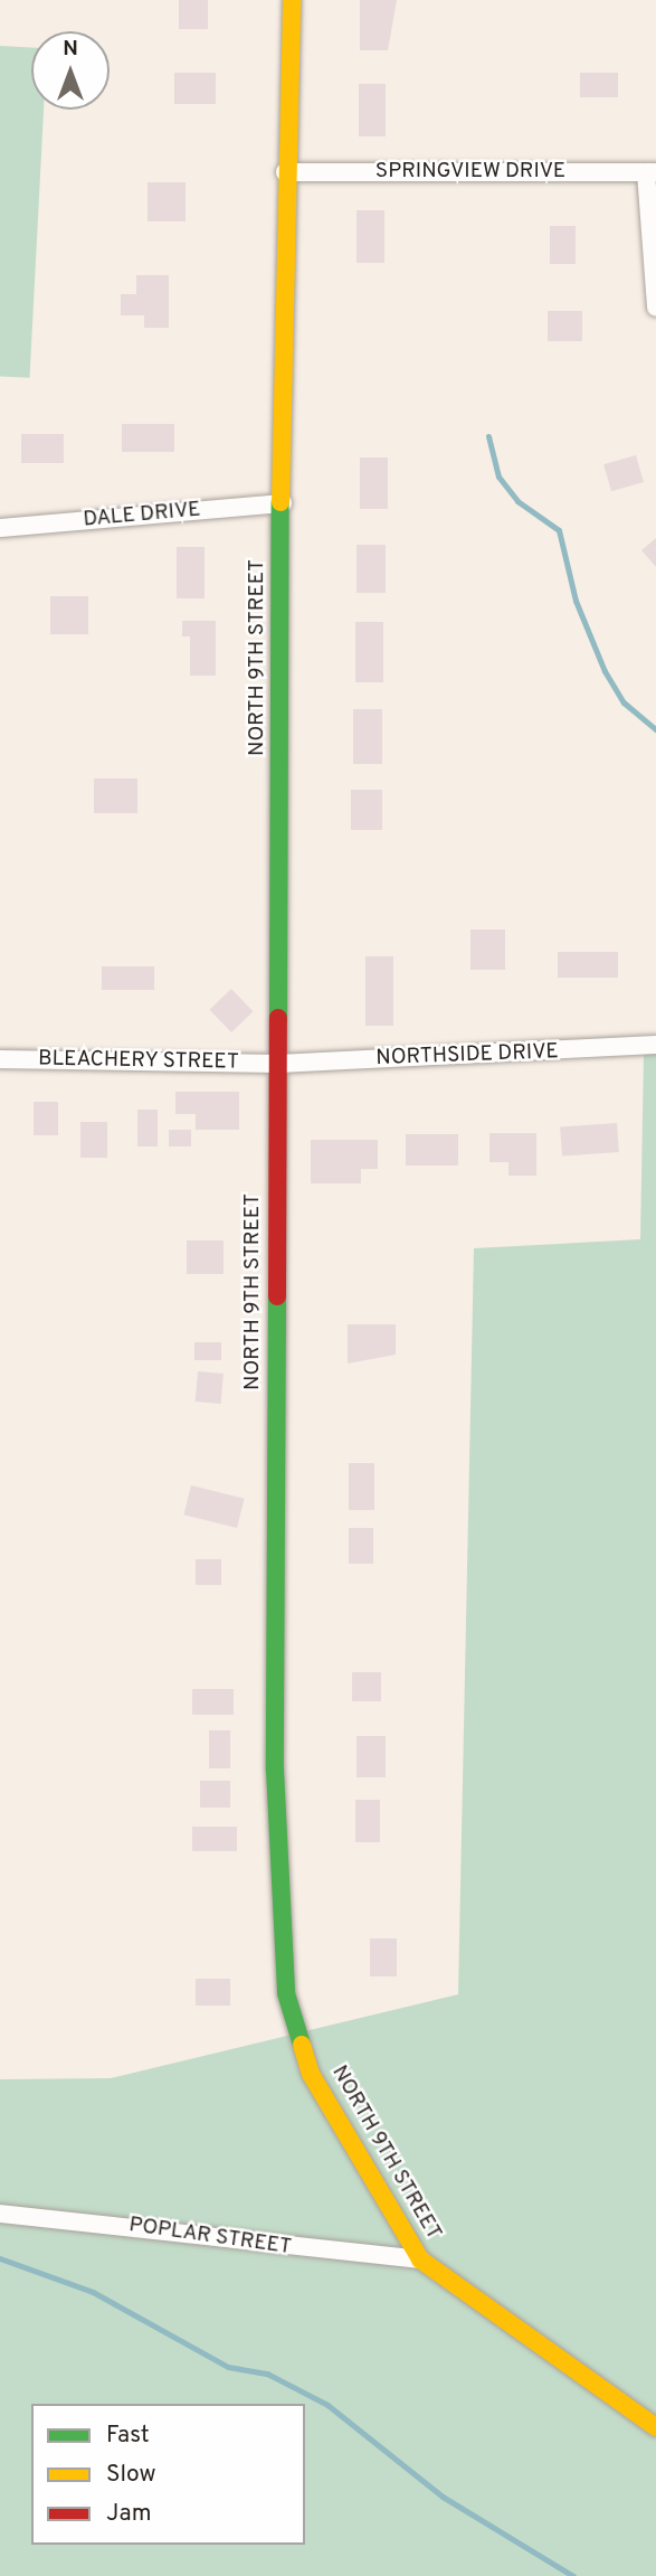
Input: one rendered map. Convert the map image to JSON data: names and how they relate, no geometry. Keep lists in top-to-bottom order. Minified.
{"streets":{"street":["SPRINGVIEW DRIVE","DALE DRIVE","NORTH 9TH STREET","NORTHSIDE DRIVE","BLEACHERY STREET","POPLAR STREET"]},"crossings":[["SPRINGVIEW DRIVE","NORTH 9TH STREET"],["DALE DRIVE","NORTH 9TH STREET"],["NORTH 9TH STREET","NORTHSIDE DRIVE"],["NORTH 9TH STREET","BLEACHERY STREET"],["NORTH 9TH STREET","POPLAR STREET"],["NORTHSIDE DRIVE","BLEACHERY STREET"]],"legend":["Fast","Slow","Jam"],"north":"top"}
